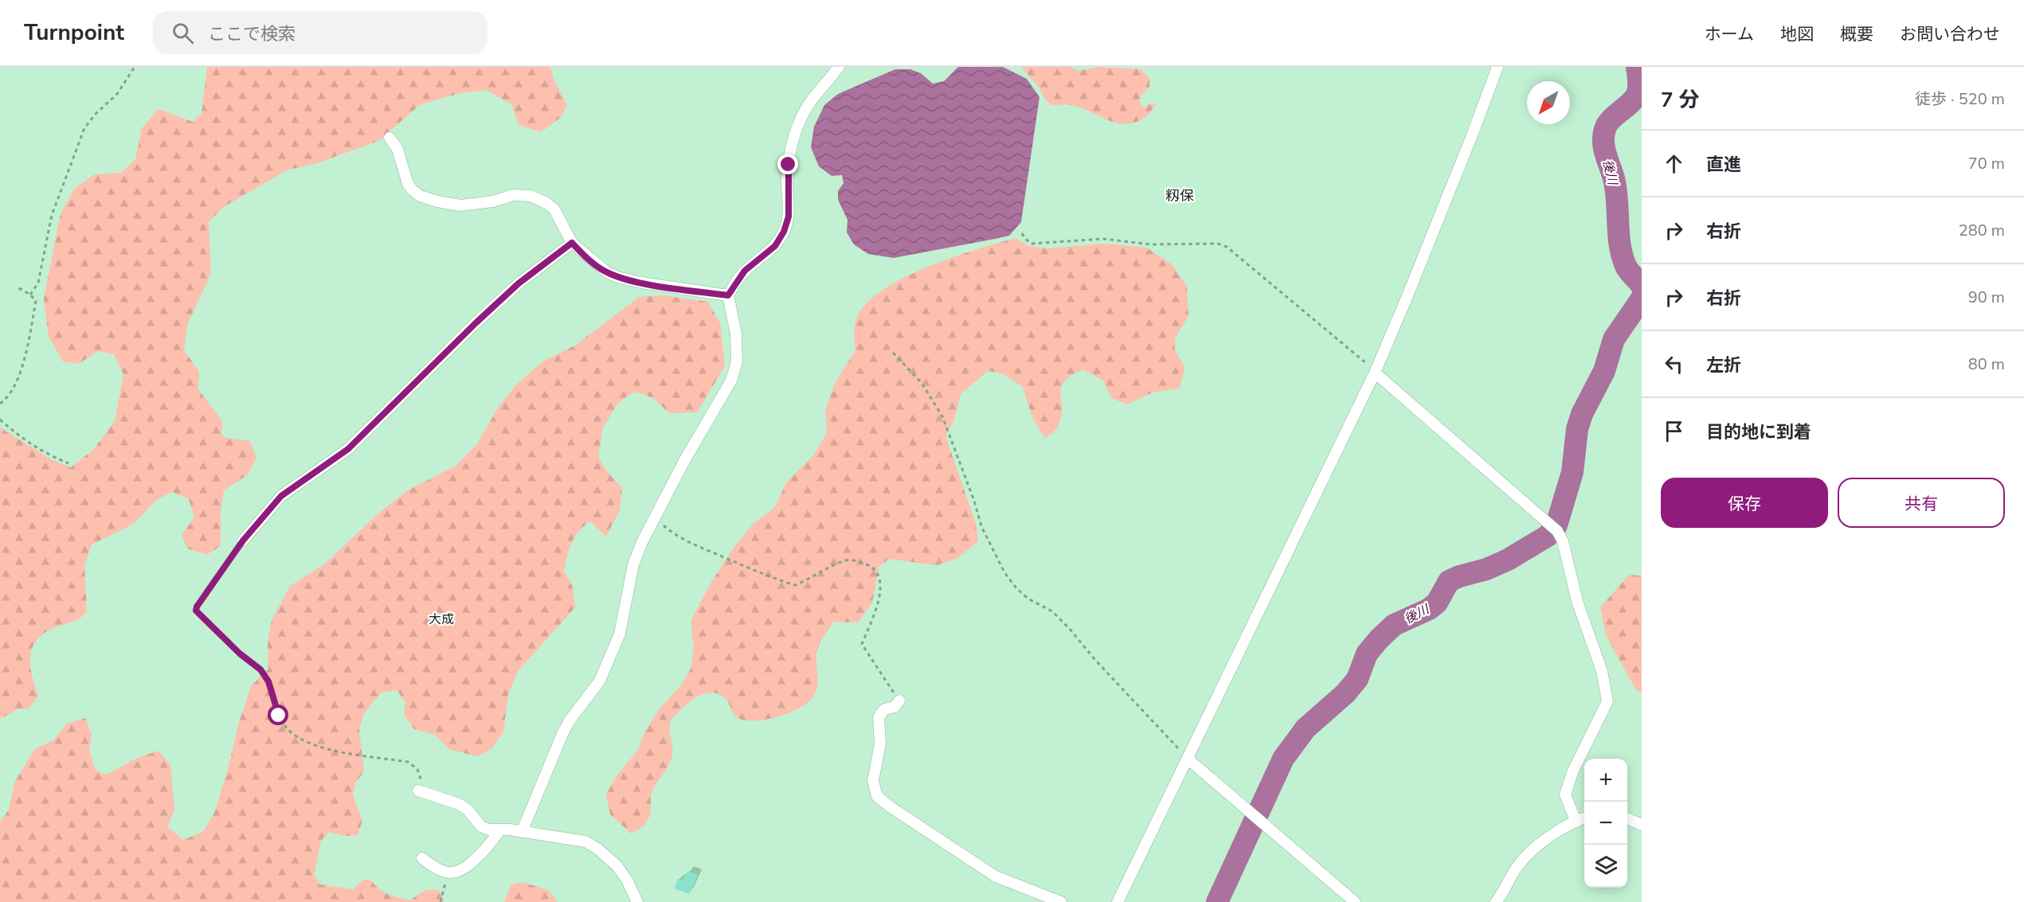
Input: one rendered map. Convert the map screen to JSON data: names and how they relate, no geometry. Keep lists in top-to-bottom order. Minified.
{"districts":["籾保","大成"],"water":["後川"],"north":"bottom left","page":{"header":"Turnpoint","search":"ここで検索","nav":["ホーム","地図","概要","お問い合わせ"],"heading":["7 分","徒歩 · 520 m"],"list":[["直進","70 m"],["右折","280 m"],["右折","90 m"],["左折","80 m"],"目的地に到着"],"buttons":["保存","共有"],"map_buttons":["+","−"]}}
